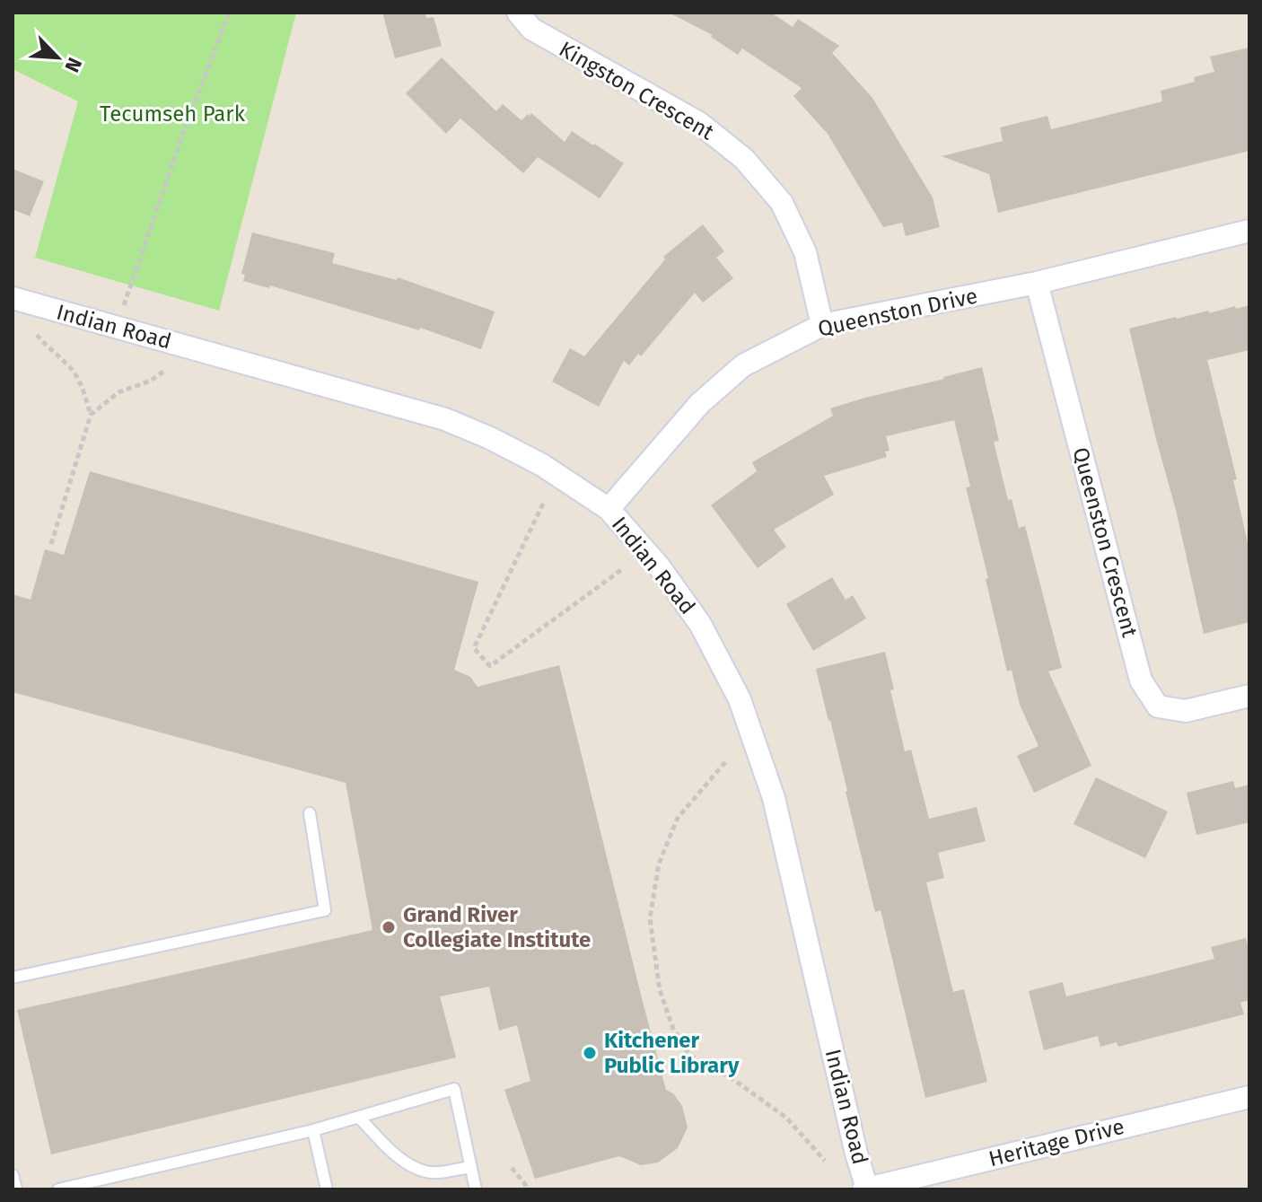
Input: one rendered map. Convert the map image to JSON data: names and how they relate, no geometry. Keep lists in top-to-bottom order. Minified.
{"streets":{"street":["Kingston Crescent","Queenston Drive","Indian Road","Queenston Crescent","Heritage Drive"]},"crossings":[["Kingston Crescent","Queenston Drive"],["Queenston Drive","Indian Road"],["Queenston Drive","Queenston Crescent"],["Indian Road","Heritage Drive"]],"parks":["Tecumseh Park"],"places":["Grand River Collegiate Institute","Kitchener Public Library"],"north":"bottom right"}
